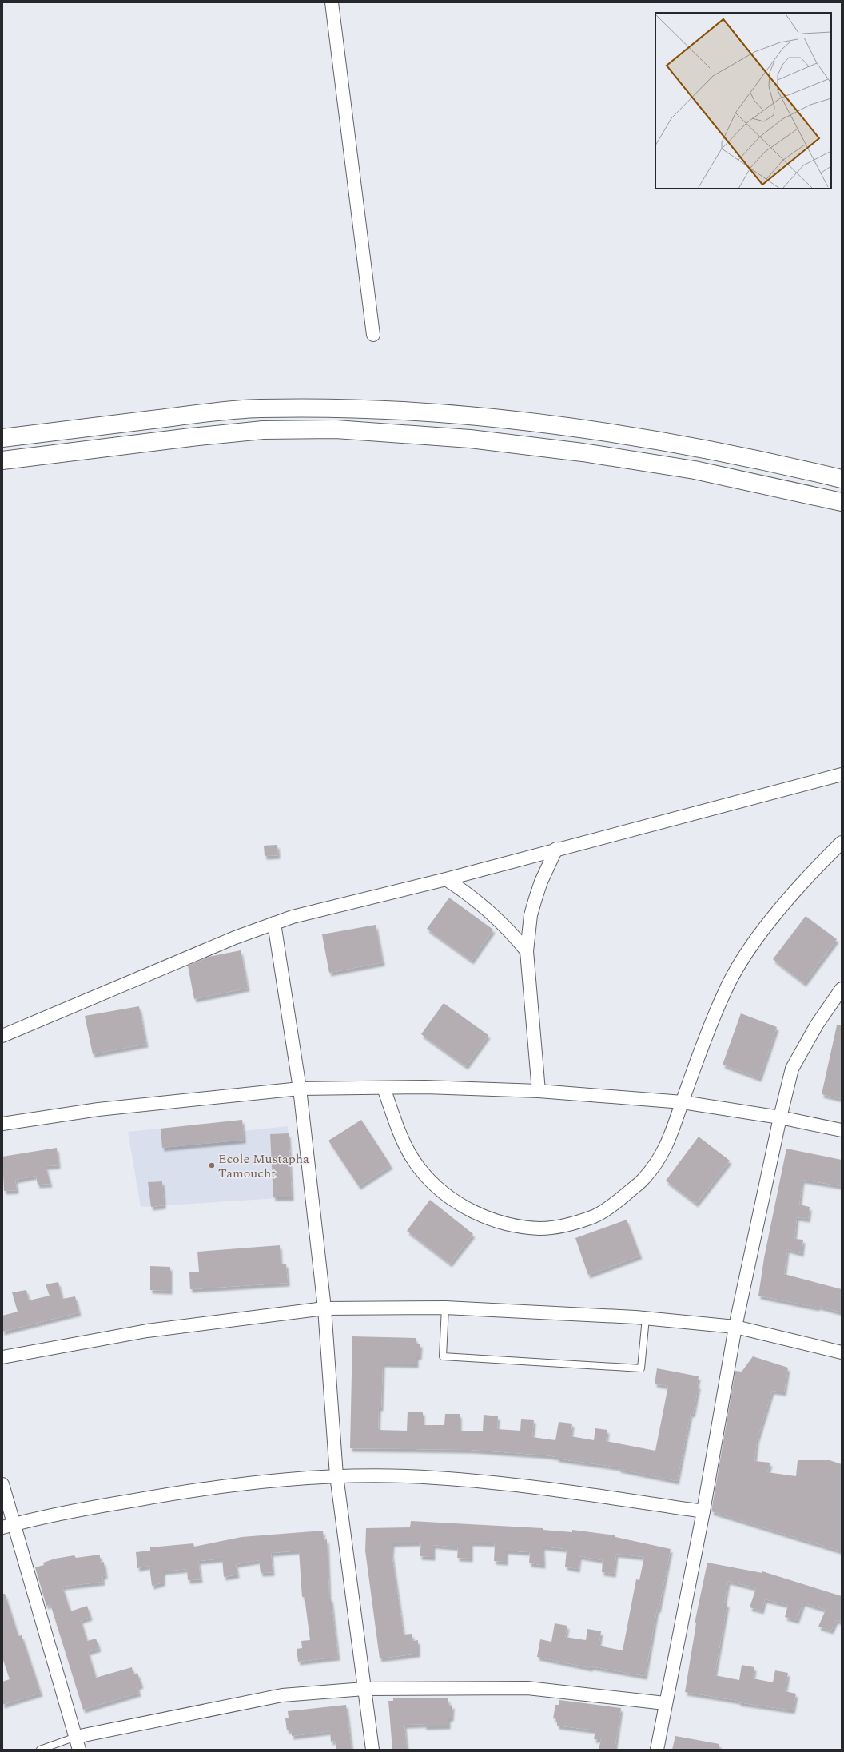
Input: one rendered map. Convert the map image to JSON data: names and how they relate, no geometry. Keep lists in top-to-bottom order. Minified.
{"places":["Ecole Mustapha Tamoucht"]}
